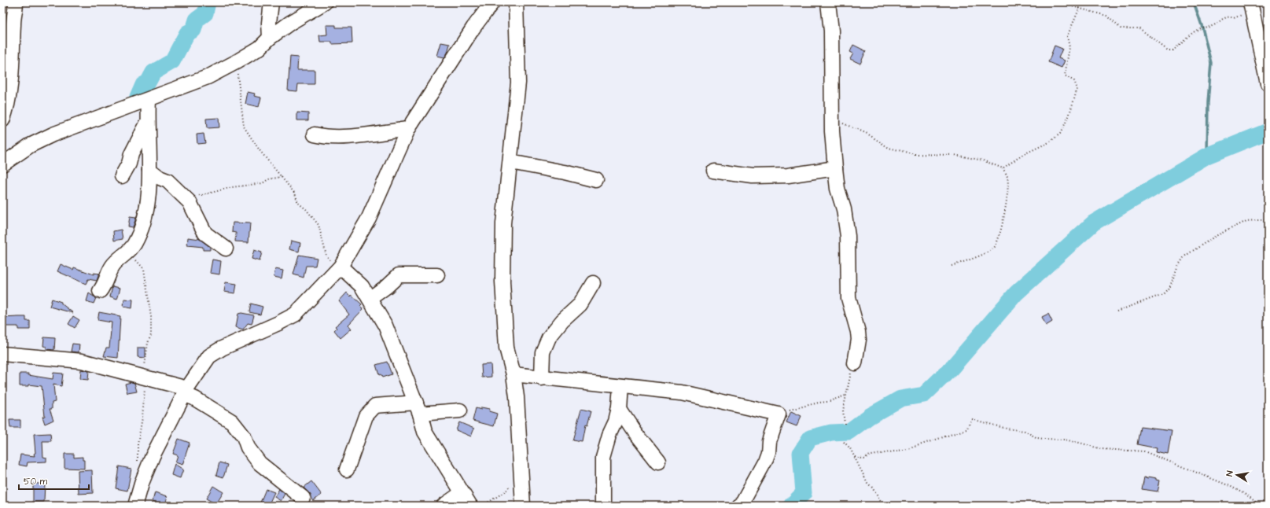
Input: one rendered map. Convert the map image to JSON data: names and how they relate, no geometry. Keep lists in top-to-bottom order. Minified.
{"scale_bar":"50 m","north":"left"}
